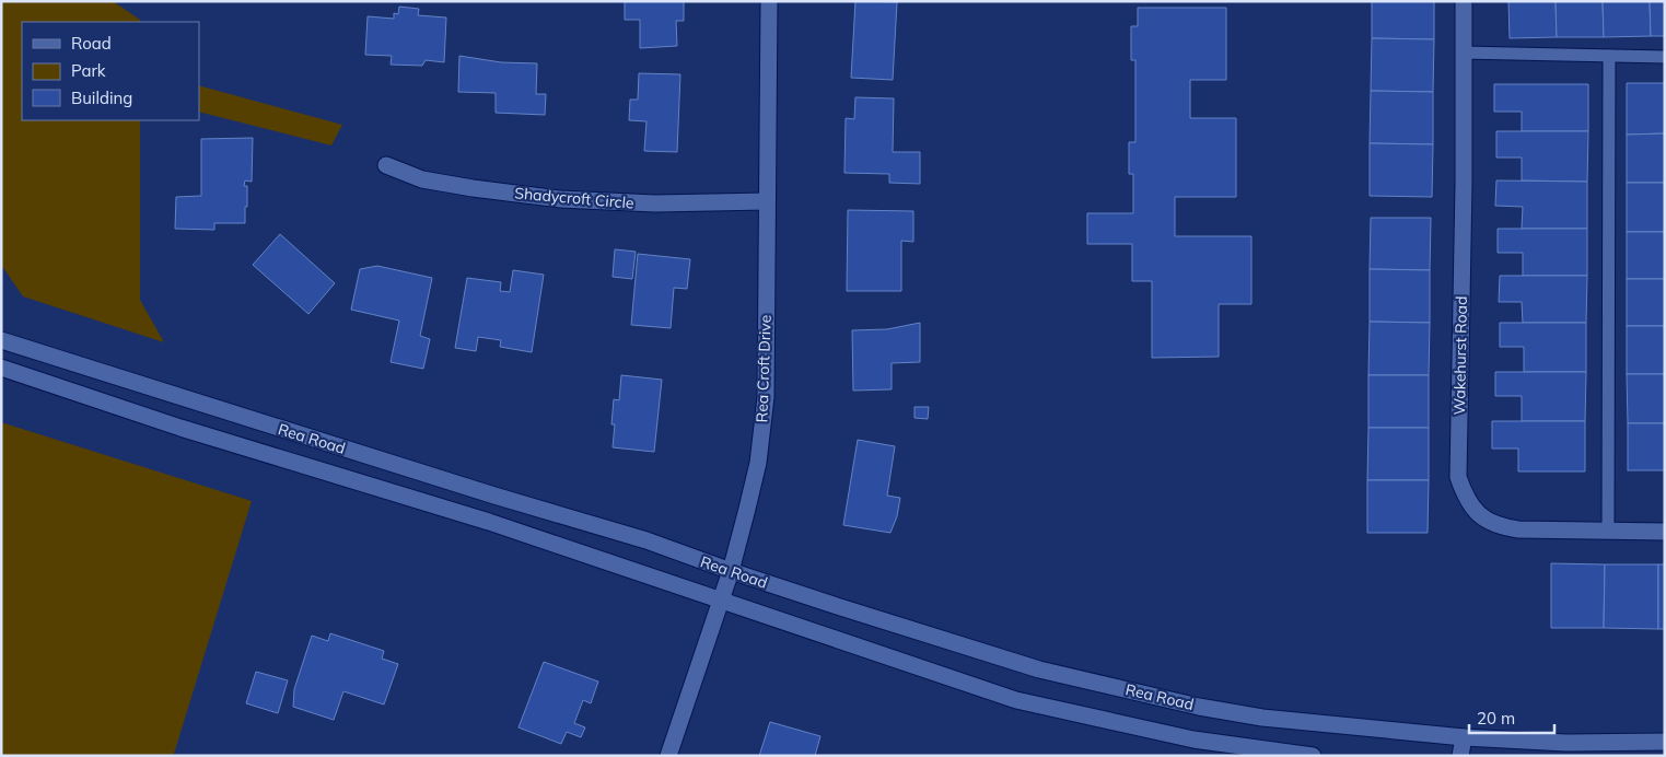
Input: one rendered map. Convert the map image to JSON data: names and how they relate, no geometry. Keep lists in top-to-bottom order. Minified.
{"streets":{"main road":["Shadycroft Circle","Wakehurst Road","Rea Croft Drive","Rea Road"]},"crossings":[["Shadycroft Circle","Rea Croft Drive"],["Rea Croft Drive","Rea Road"]],"legend":["Road","Park","Building"],"scale_bar":"20 m"}
